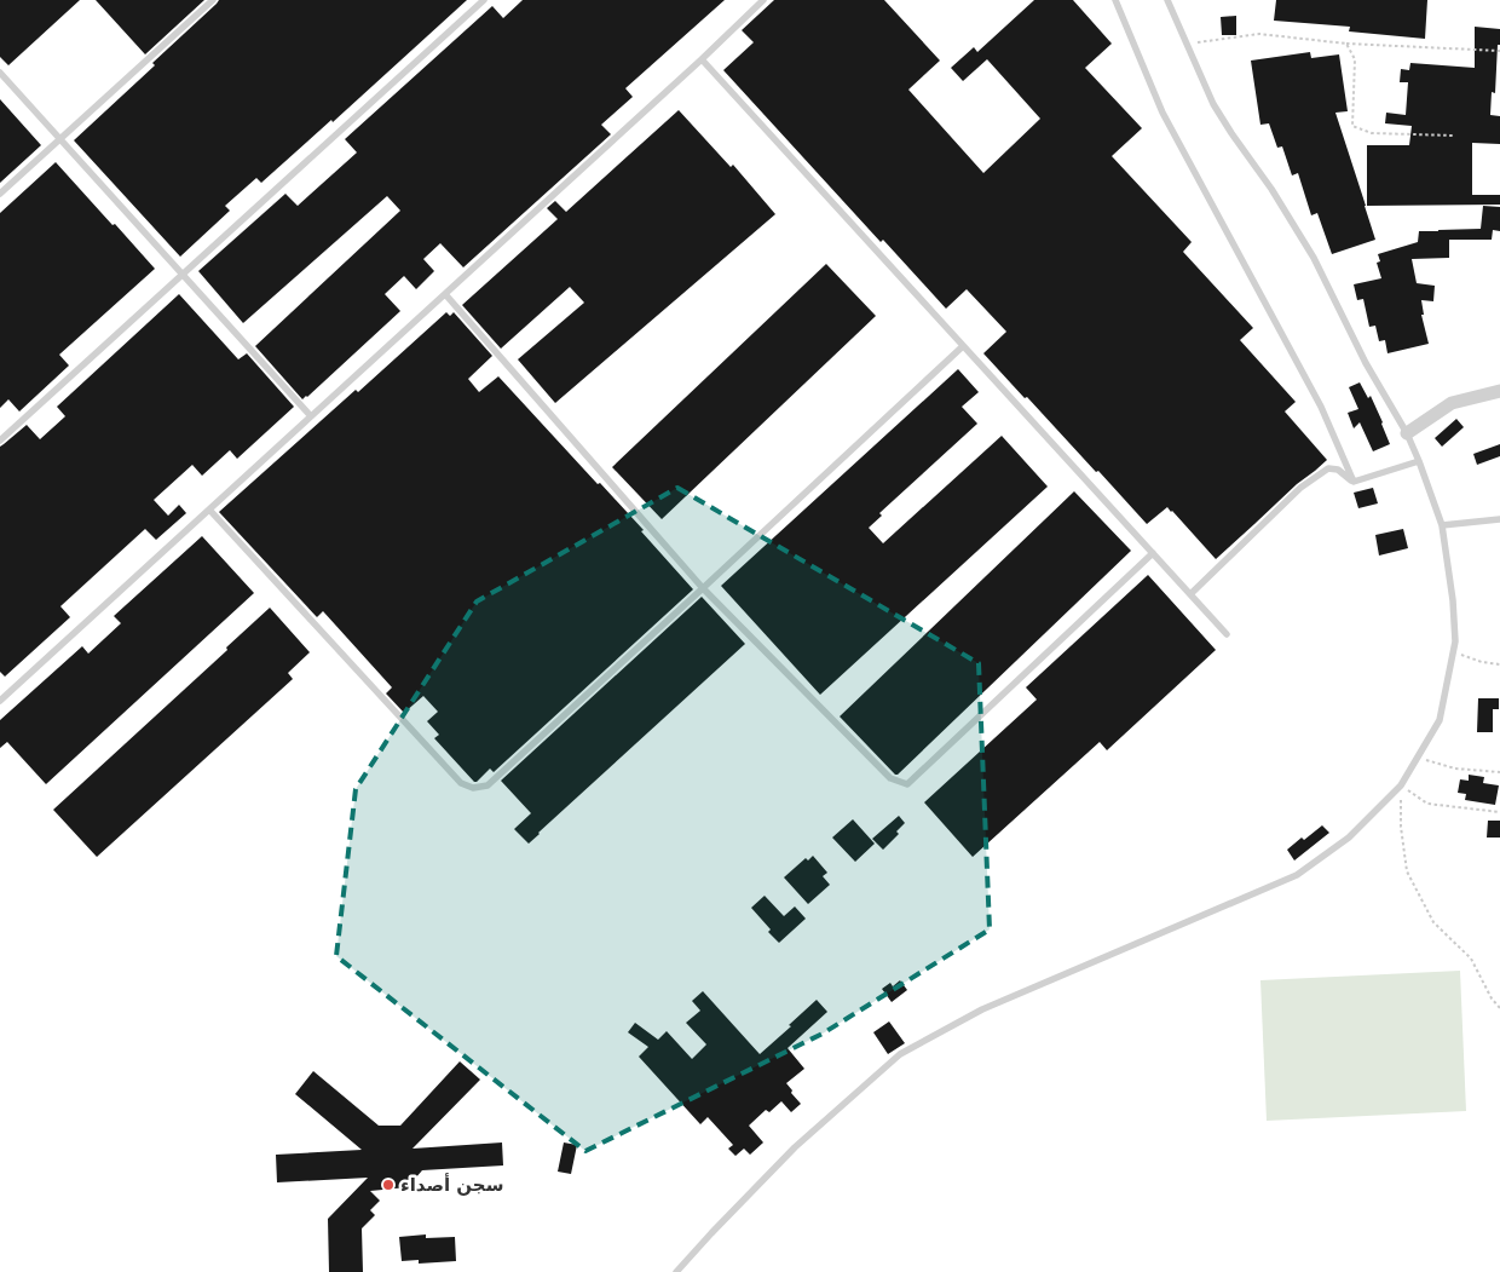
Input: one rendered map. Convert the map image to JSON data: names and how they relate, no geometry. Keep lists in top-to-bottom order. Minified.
{"places":["سجن أصداء"]}
